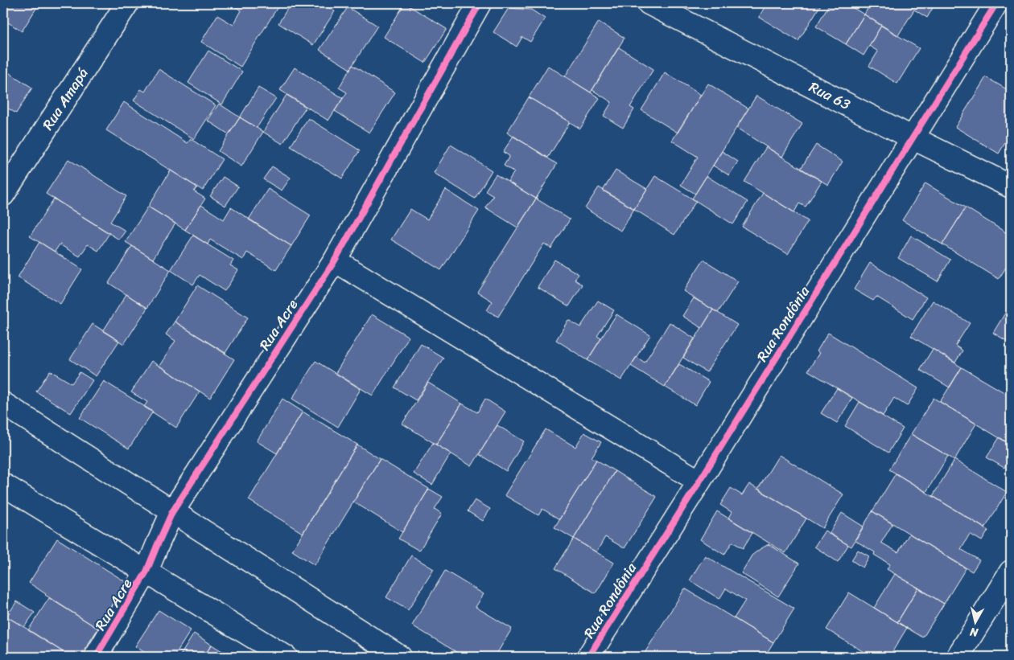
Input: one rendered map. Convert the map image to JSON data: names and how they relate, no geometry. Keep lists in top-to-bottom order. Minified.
{"streets":{"street":["Rua 63","Rua Amapá","Rua Rondônia","Rua Acre"]},"crossings":[["Rua 63","Rua Rondônia"]],"north":"bottom"}
